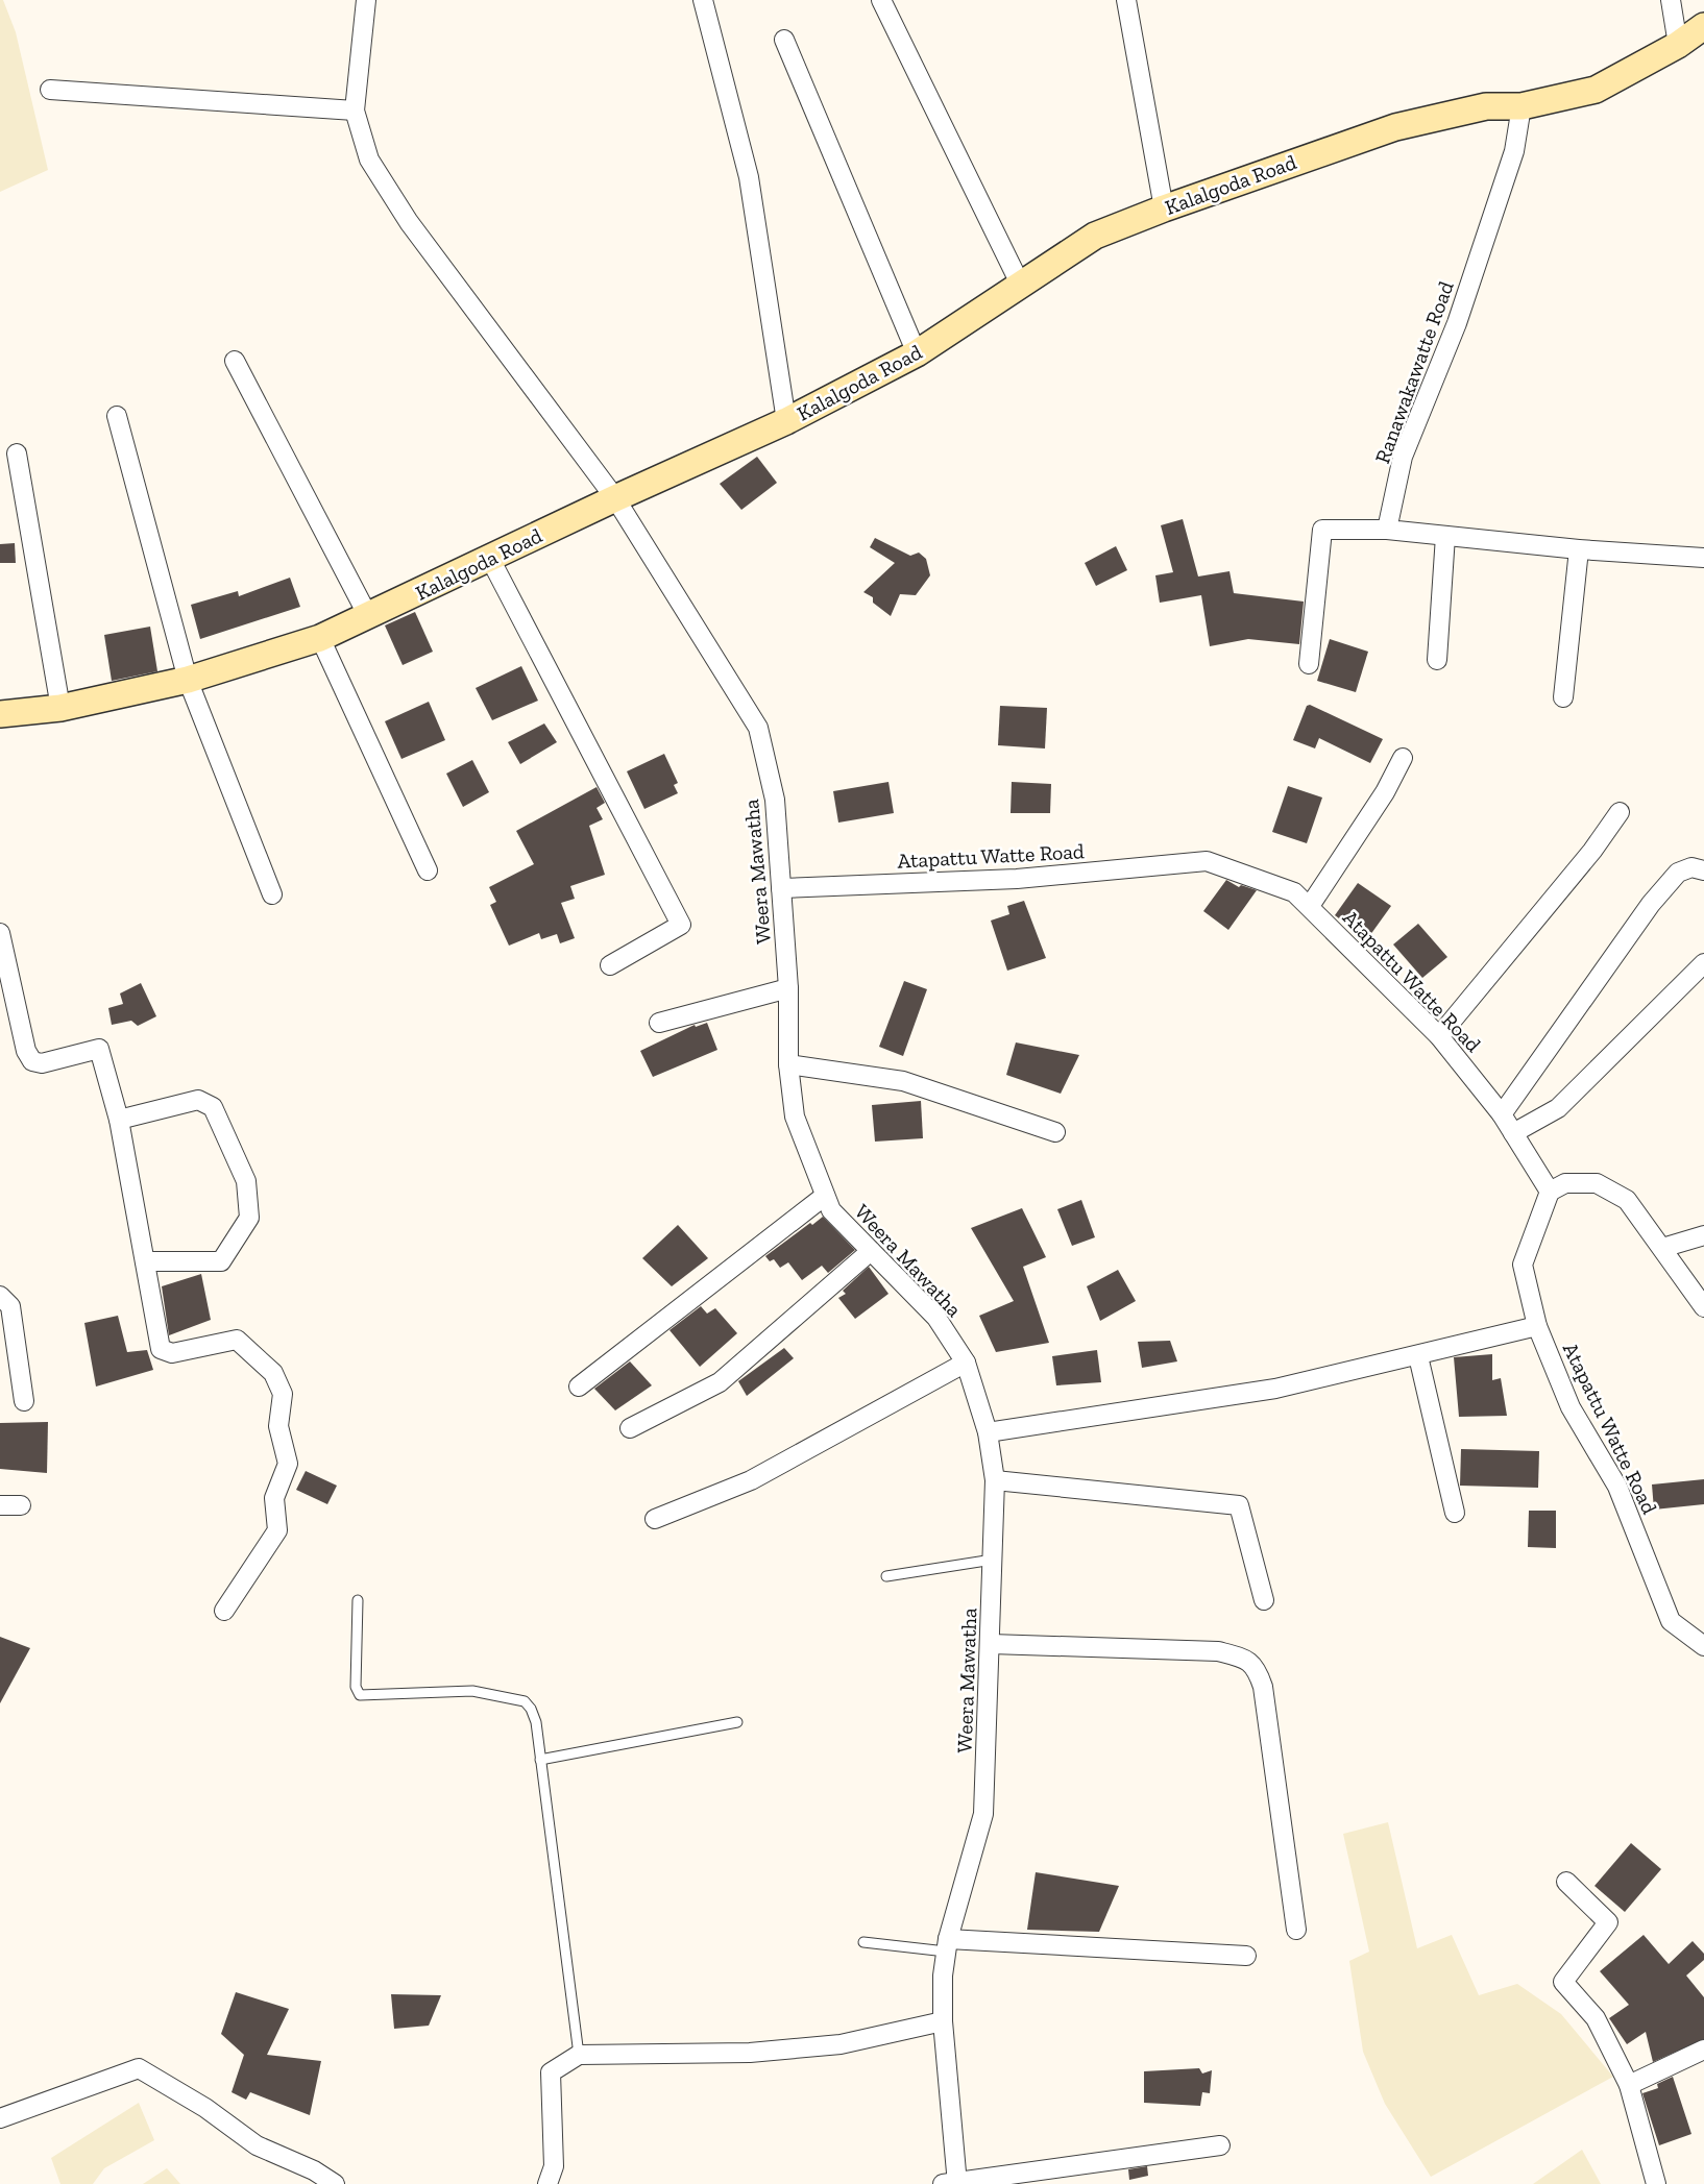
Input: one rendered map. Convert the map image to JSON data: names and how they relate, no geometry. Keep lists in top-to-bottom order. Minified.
{"streets":{"street":["Kalalgoda Road","Ranawakawatte Road","Atapattu Watte Road","Weera Mawatha"]},"crossings":[["Kalalgoda Road","Ranawakawatte Road"],["Kalalgoda Road","Weera Mawatha"],["Atapattu Watte Road","Weera Mawatha"]]}
